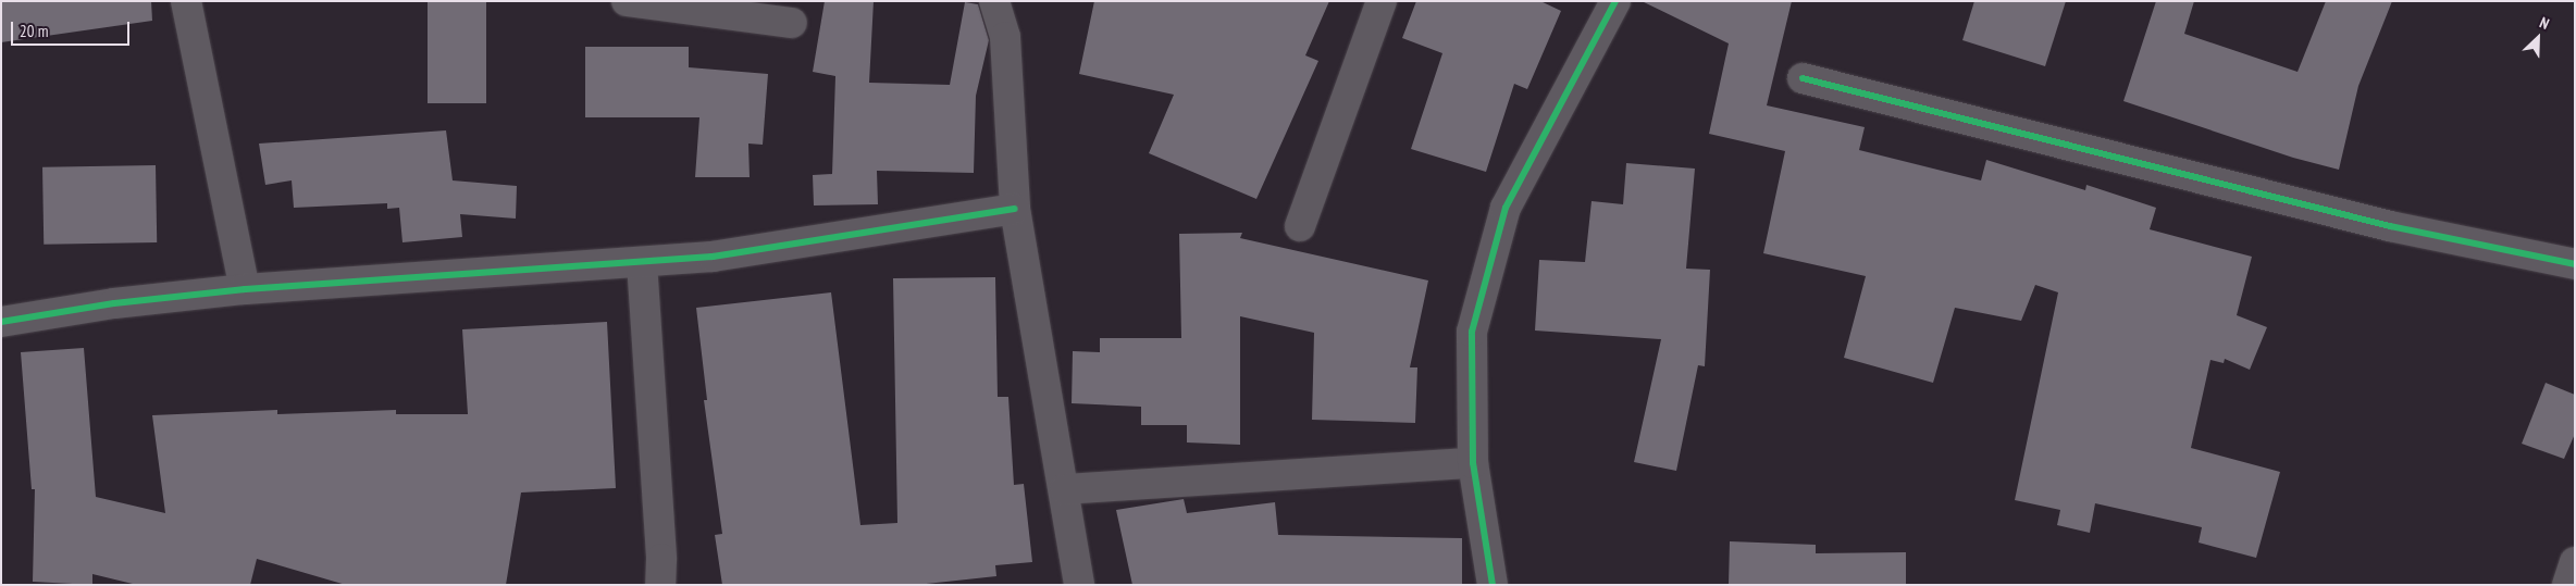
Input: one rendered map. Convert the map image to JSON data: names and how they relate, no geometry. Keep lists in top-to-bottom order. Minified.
{"scale_bar":"20 m","north":"top right"}
